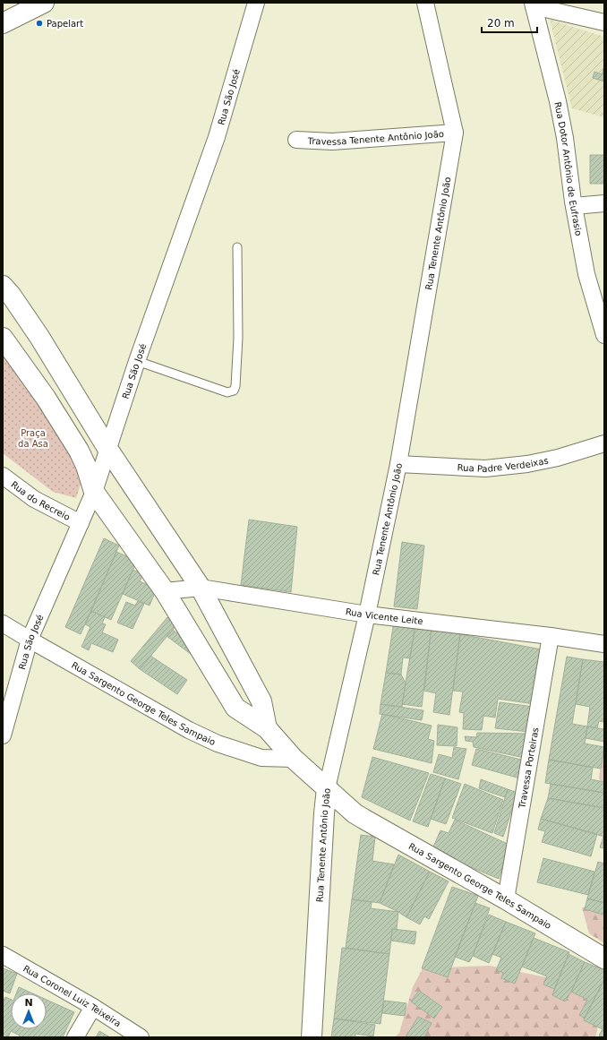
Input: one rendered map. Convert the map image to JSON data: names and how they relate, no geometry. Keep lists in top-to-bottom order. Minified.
{"streets":{"main road":["Rua Tenente Antônio João","Rua Sargento George Teles Sampaio"],"street":["Rua São José","Travessa Tenente Antônio João","Rua Dotor Antônio de Eufrasio","Rua Padre Verdeixas","Rua do Recreio","Rua Vicente Leite","Travessa Porteiras","Rua Coronel Luiz Teixeira"]},"crossings":[["Rua São José","Rua do Recreio"],["Rua São José","Rua Sargento George Teles Sampaio"],["Travessa Tenente Antônio João","Rua Tenente Antônio João"],["Rua Tenente Antônio João","Rua Padre Verdeixas"],["Rua Tenente Antônio João","Rua Vicente Leite"],["Rua Tenente Antônio João","Rua Sargento George Teles Sampaio"],["Rua Vicente Leite","Travessa Porteiras"],["Rua Sargento George Teles Sampaio","Travessa Porteiras"]],"parks":["Praça da Asa"],"places":["Papelart"],"scale_bar":"20 m","north":"top"}
